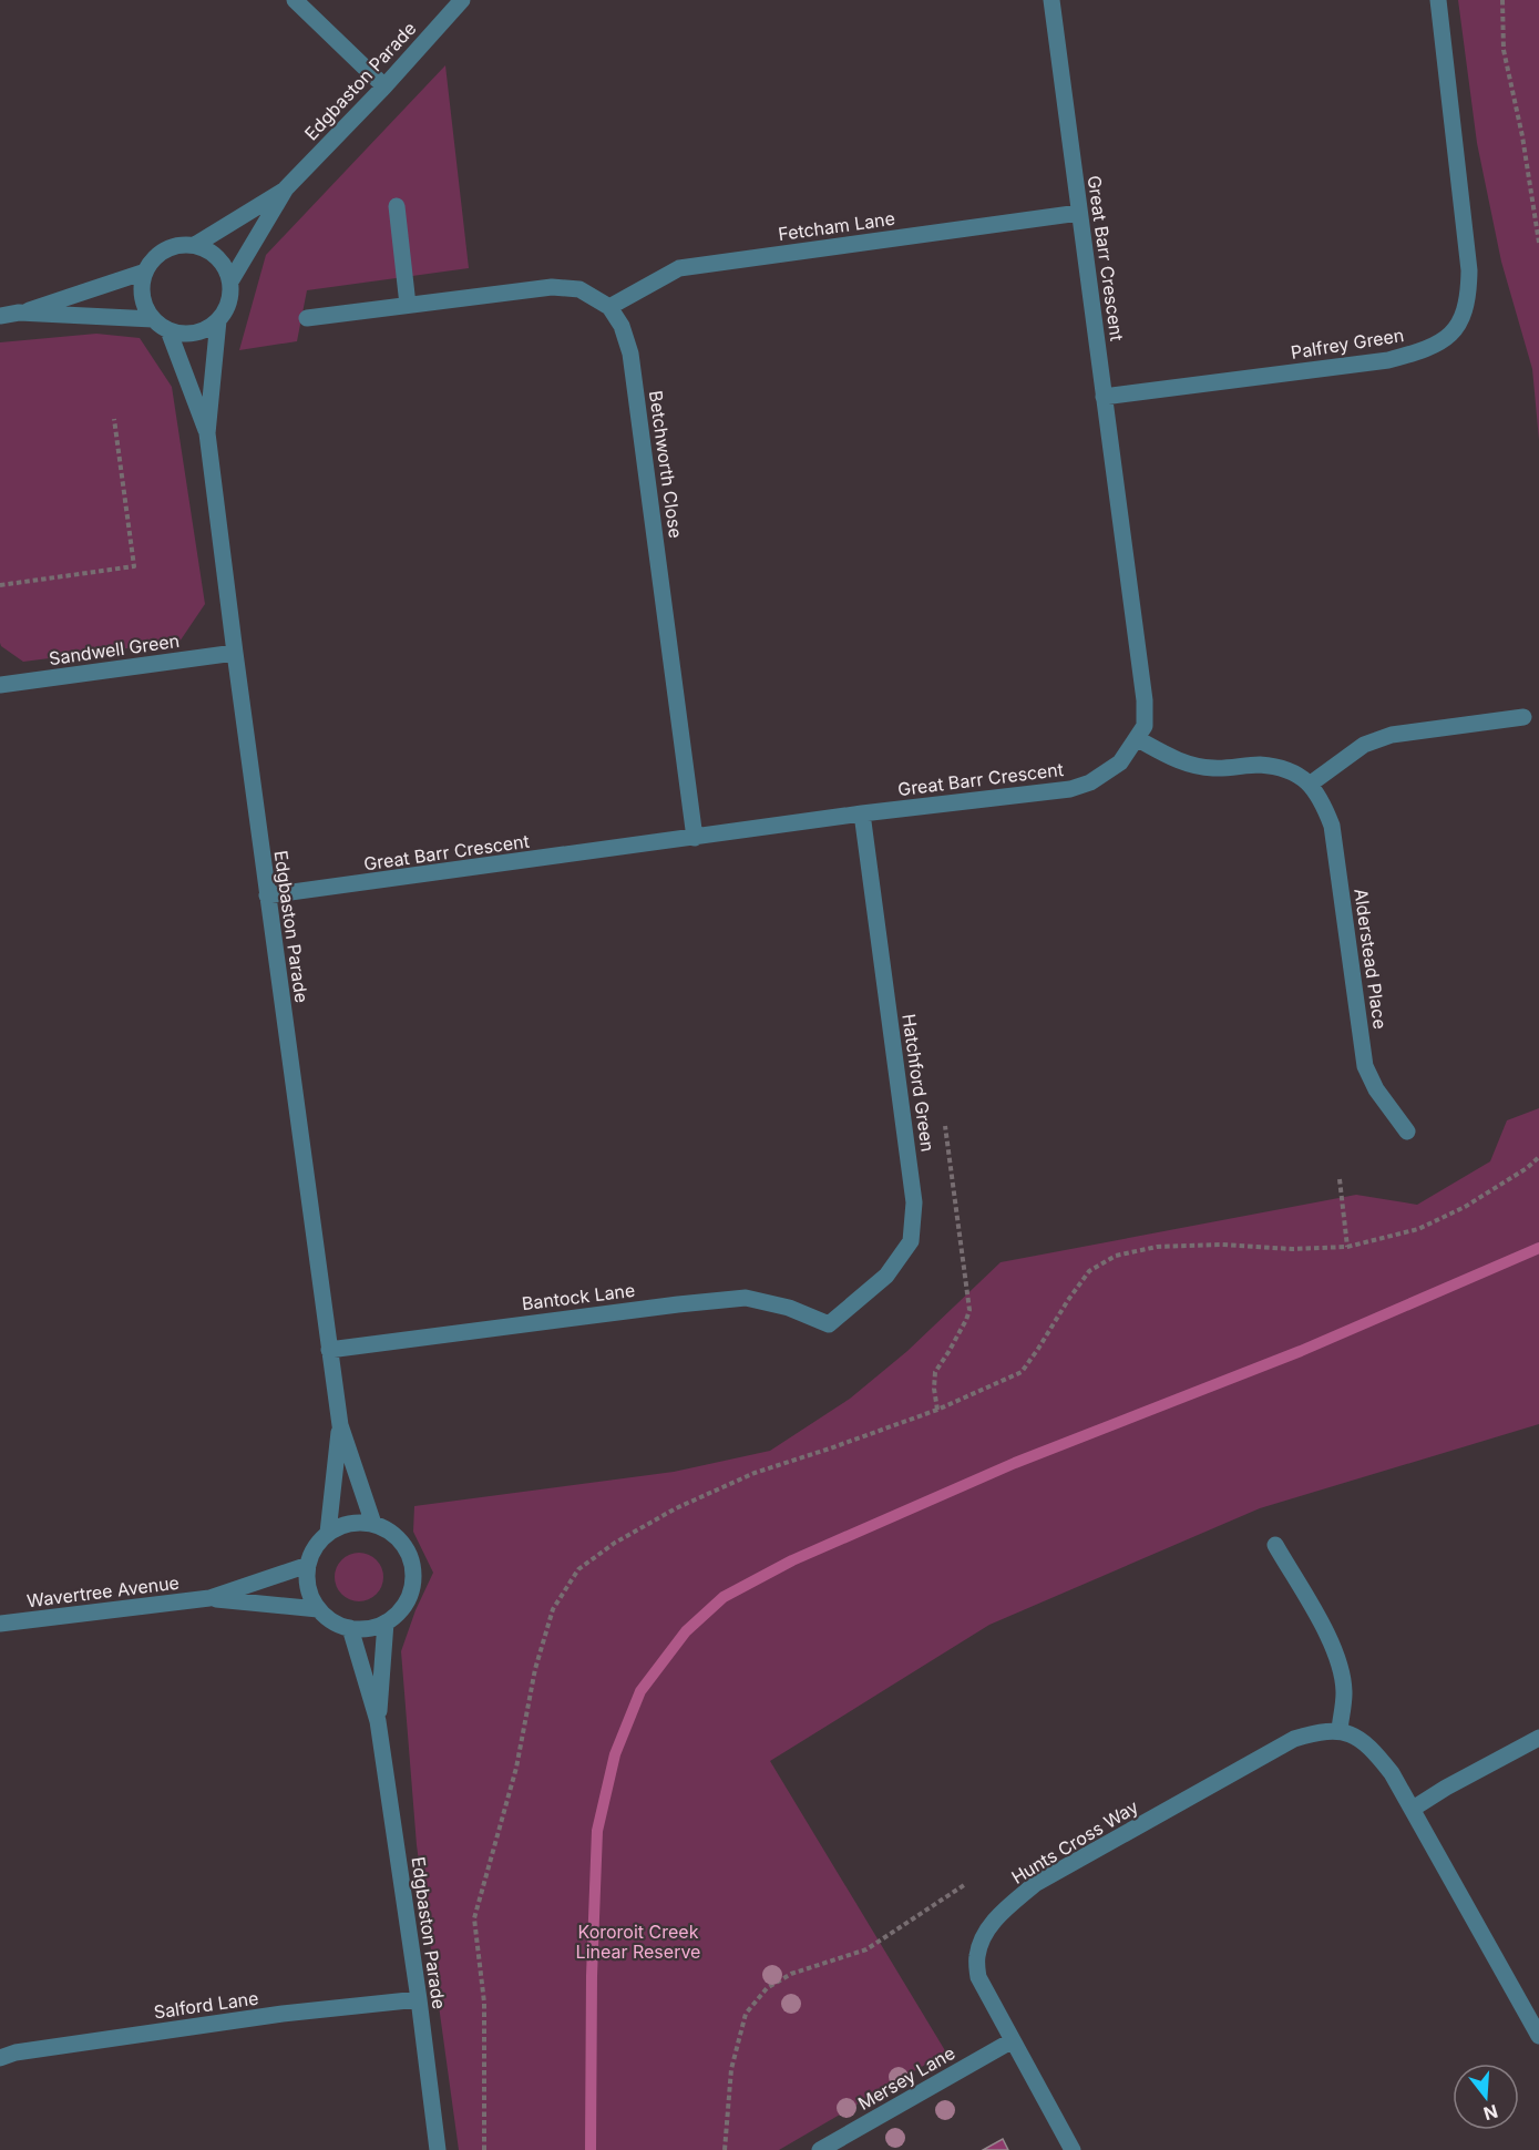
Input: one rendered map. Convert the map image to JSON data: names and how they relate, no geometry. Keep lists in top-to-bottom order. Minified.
{"streets":{"street":["Edgbaston Parade","Fetcham Lane","Great Barr Crescent","Palfrey Green","Betchworth Close","Sandwell Green","Alderstead Place","Hatchford Green","Bantock Lane","Wavertree Avenue","Hunts Cross Way","Salford Lane","Mersey Lane"]},"crossings":[["Edgbaston Parade","Great Barr Crescent"],["Edgbaston Parade","Sandwell Green"],["Edgbaston Parade","Bantock Lane"],["Edgbaston Parade","Wavertree Avenue"],["Edgbaston Parade","Salford Lane"],["Fetcham Lane","Great Barr Crescent"],["Fetcham Lane","Betchworth Close"],["Great Barr Crescent","Palfrey Green"],["Great Barr Crescent","Betchworth Close"],["Great Barr Crescent","Hatchford Green"],["Hatchford Green","Bantock Lane"],["Hunts Cross Way","Mersey Lane"]],"parks":["Kororoit Creek Linear Reserve"],"north":"bottom"}
